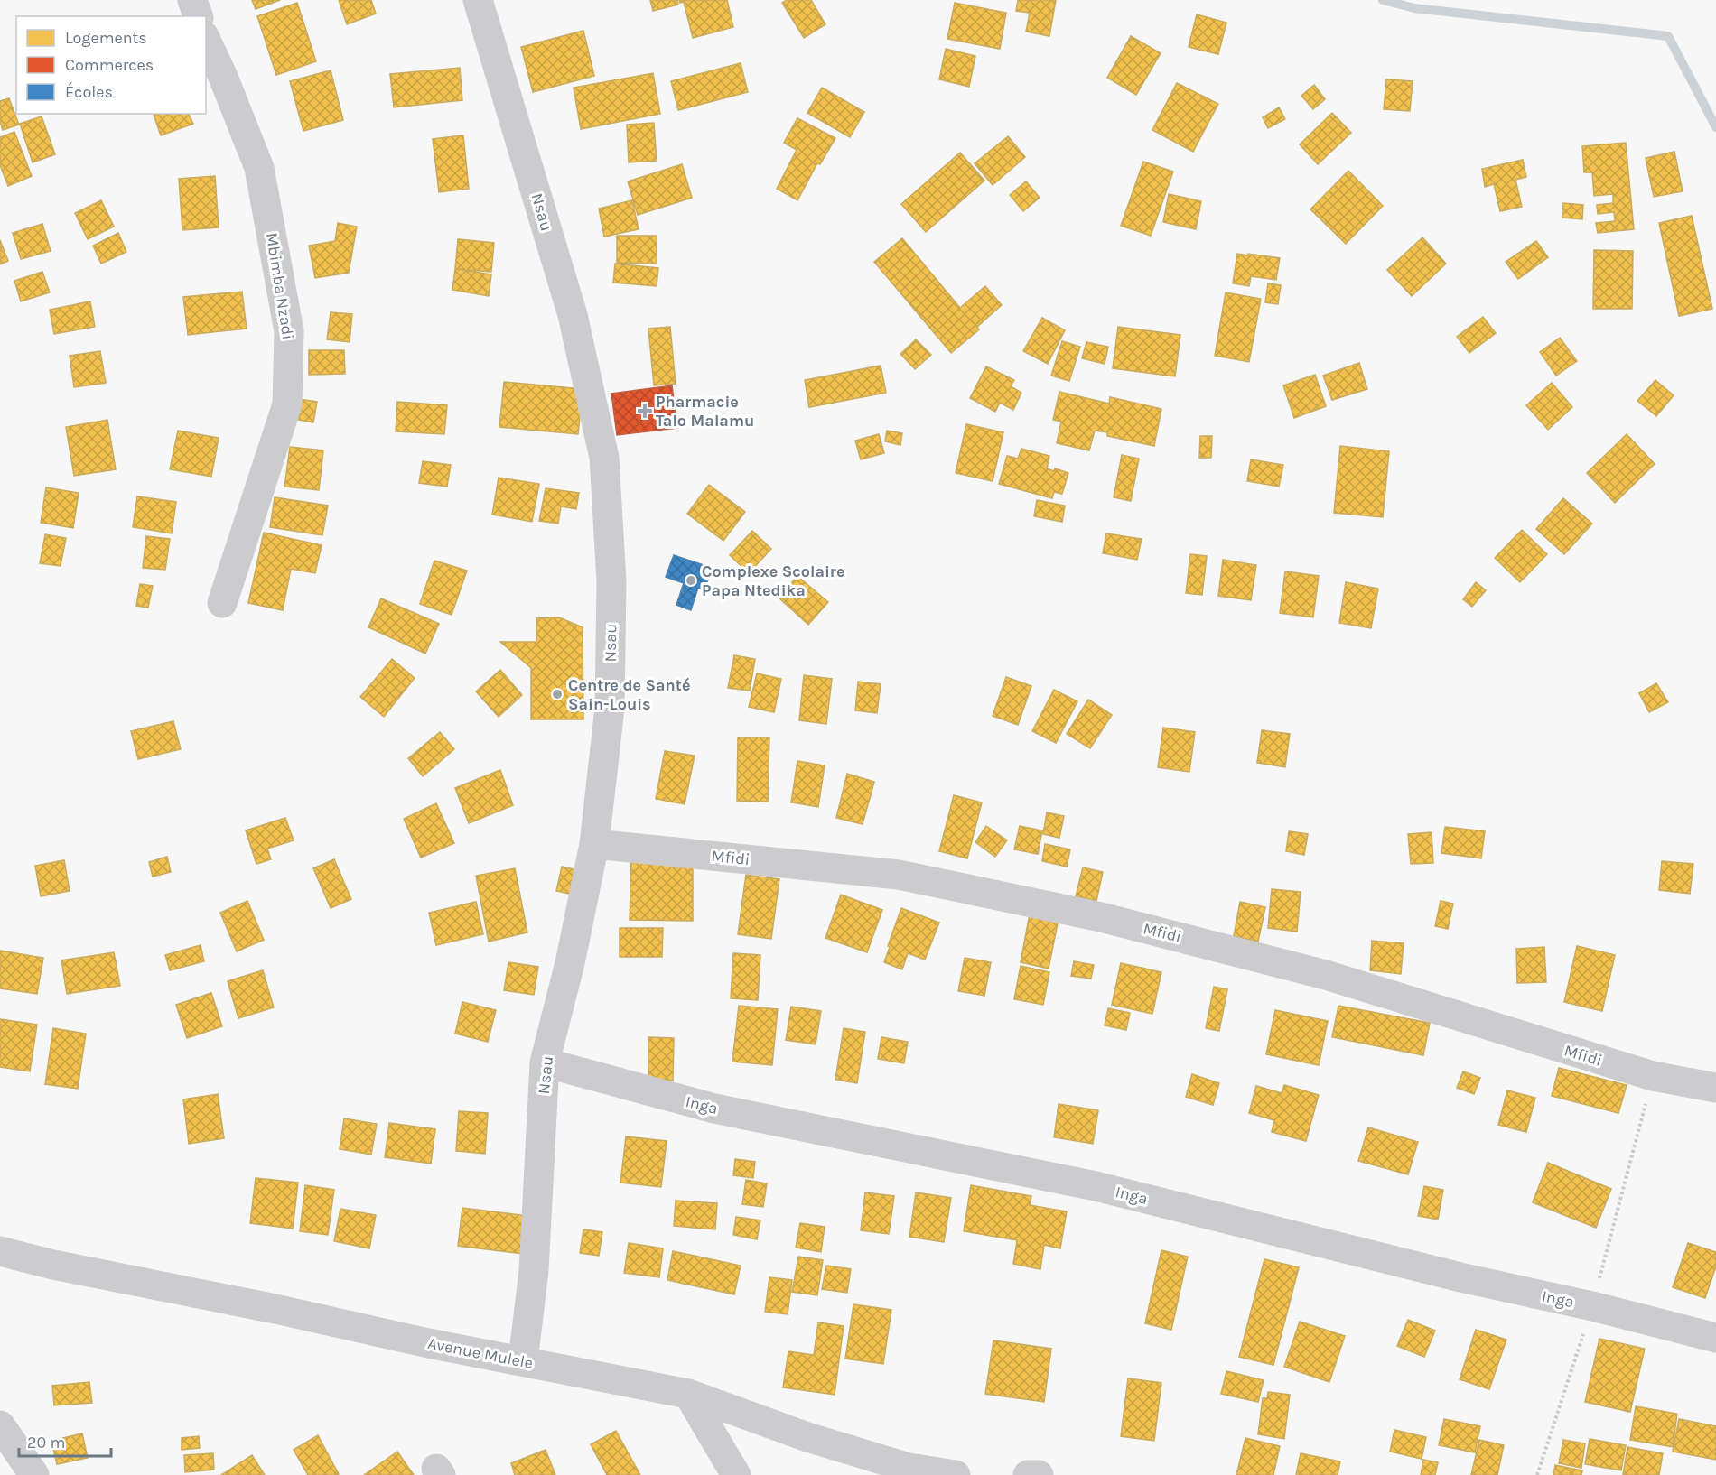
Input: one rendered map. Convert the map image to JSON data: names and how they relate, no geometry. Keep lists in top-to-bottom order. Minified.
{"streets":{"street":["Nsau","Mbimba Nzadi","Mfidi","Inga","Avenue Mulele"]},"crossings":[["Nsau","Mfidi"],["Nsau","Inga"],["Nsau","Avenue Mulele"]],"places":{"health":["Pharmacie Talo Malamu"],"other":["Complexe Scolaire Papa Ntedika","Centre de Santé Sain-Louis"]},"legend":["Logements","Commerces","Écoles"],"scale_bar":"20 m"}
